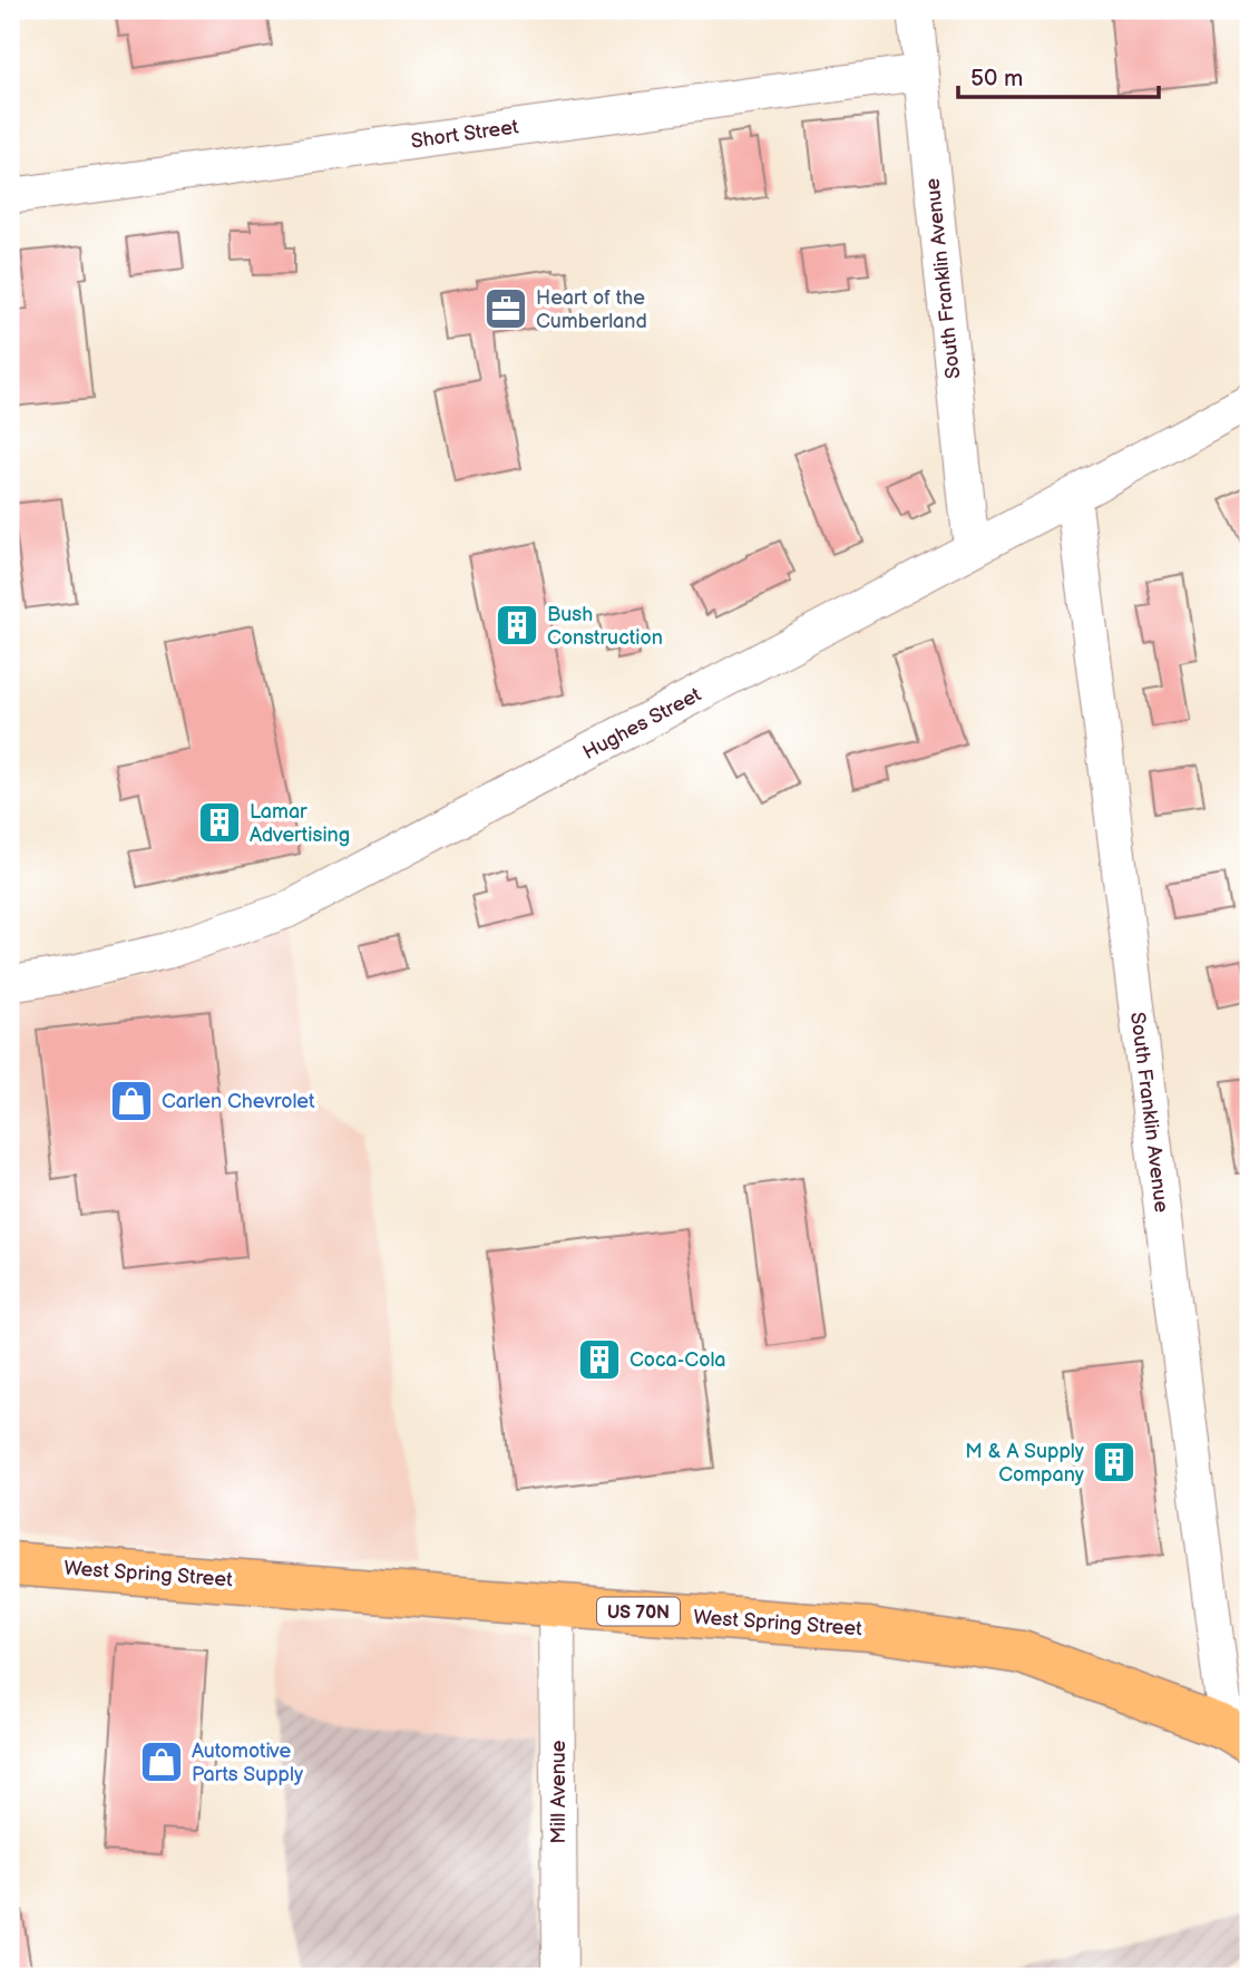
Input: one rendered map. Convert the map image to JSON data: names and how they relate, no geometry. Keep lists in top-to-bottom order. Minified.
{"streets":{"main road":["West Spring Street","US 70N"],"street":["Short Street","South Franklin Avenue","Hughes Street","Mill Avenue"]},"crossings":[["Short Street","South Franklin Avenue"],["South Franklin Avenue","Hughes Street"],["South Franklin Avenue","West Spring Street"],["West Spring Street","Mill Avenue"]],"places":{"office":["Heart of the Cumberland"],"building":["Bush Construction","Lamar Advertising","Coca-Cola","M & A Supply Company"],"shop":["Carlen Chevrolet","Automotive Parts Supply"]},"scale_bar":"50 m"}
